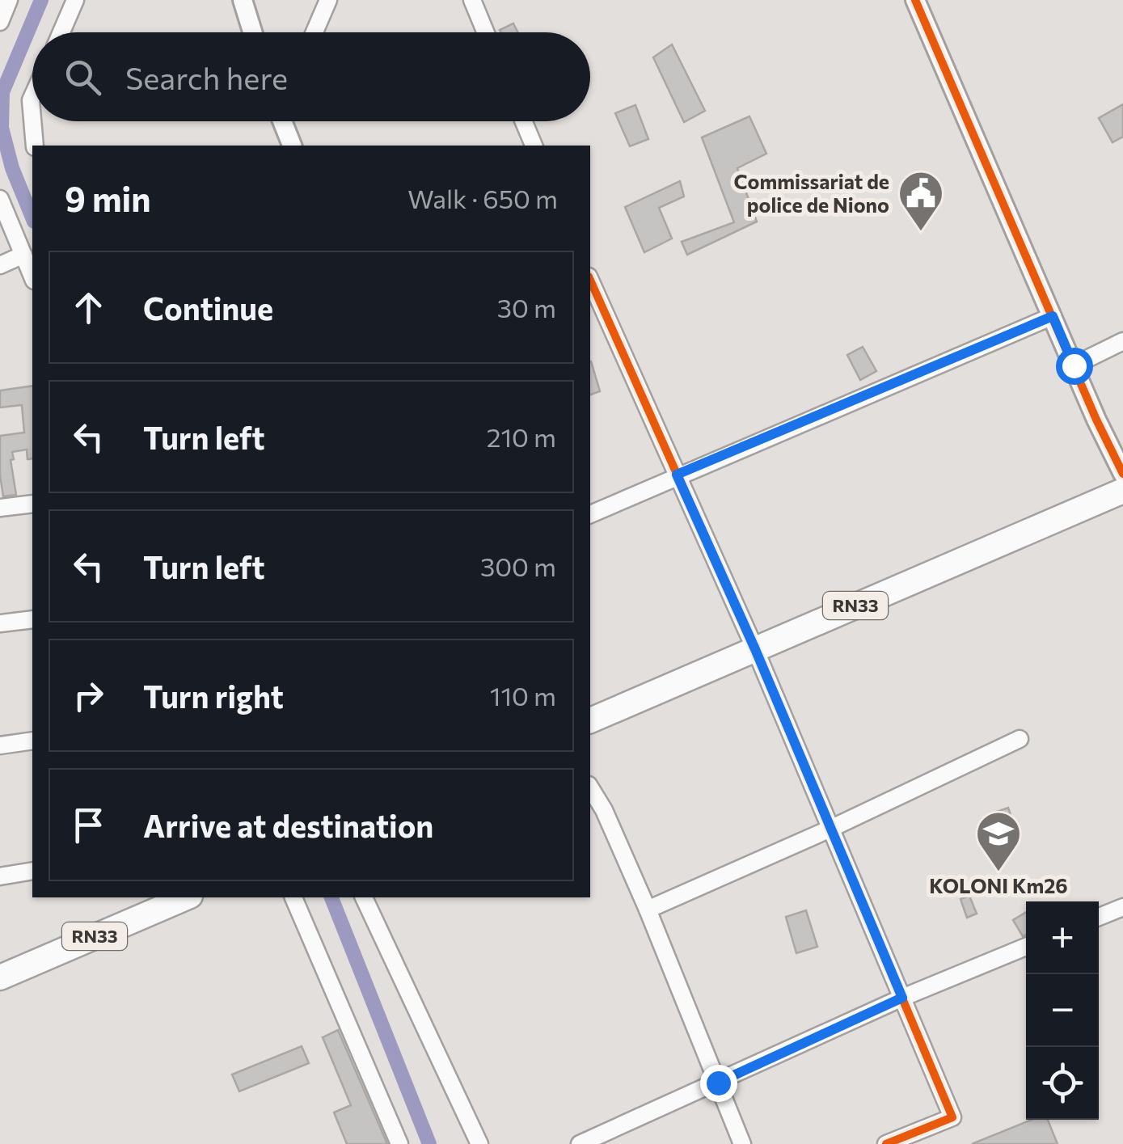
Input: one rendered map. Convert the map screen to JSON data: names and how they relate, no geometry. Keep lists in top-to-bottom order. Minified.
{"streets":{"main road":["RN33"]},"places":{"public building":["Commissariat de police de Niono"],"school or university":["KOLONI Km26"]},"page":{"search":"Search here","heading":["9 min","Walk · 650 m"],"list":[["Continue","30 m"],["Turn left","210 m"],["Turn left","300 m"],["Turn right","110 m"],"Arrive at destination"],"map_buttons":["+","−"]}}
